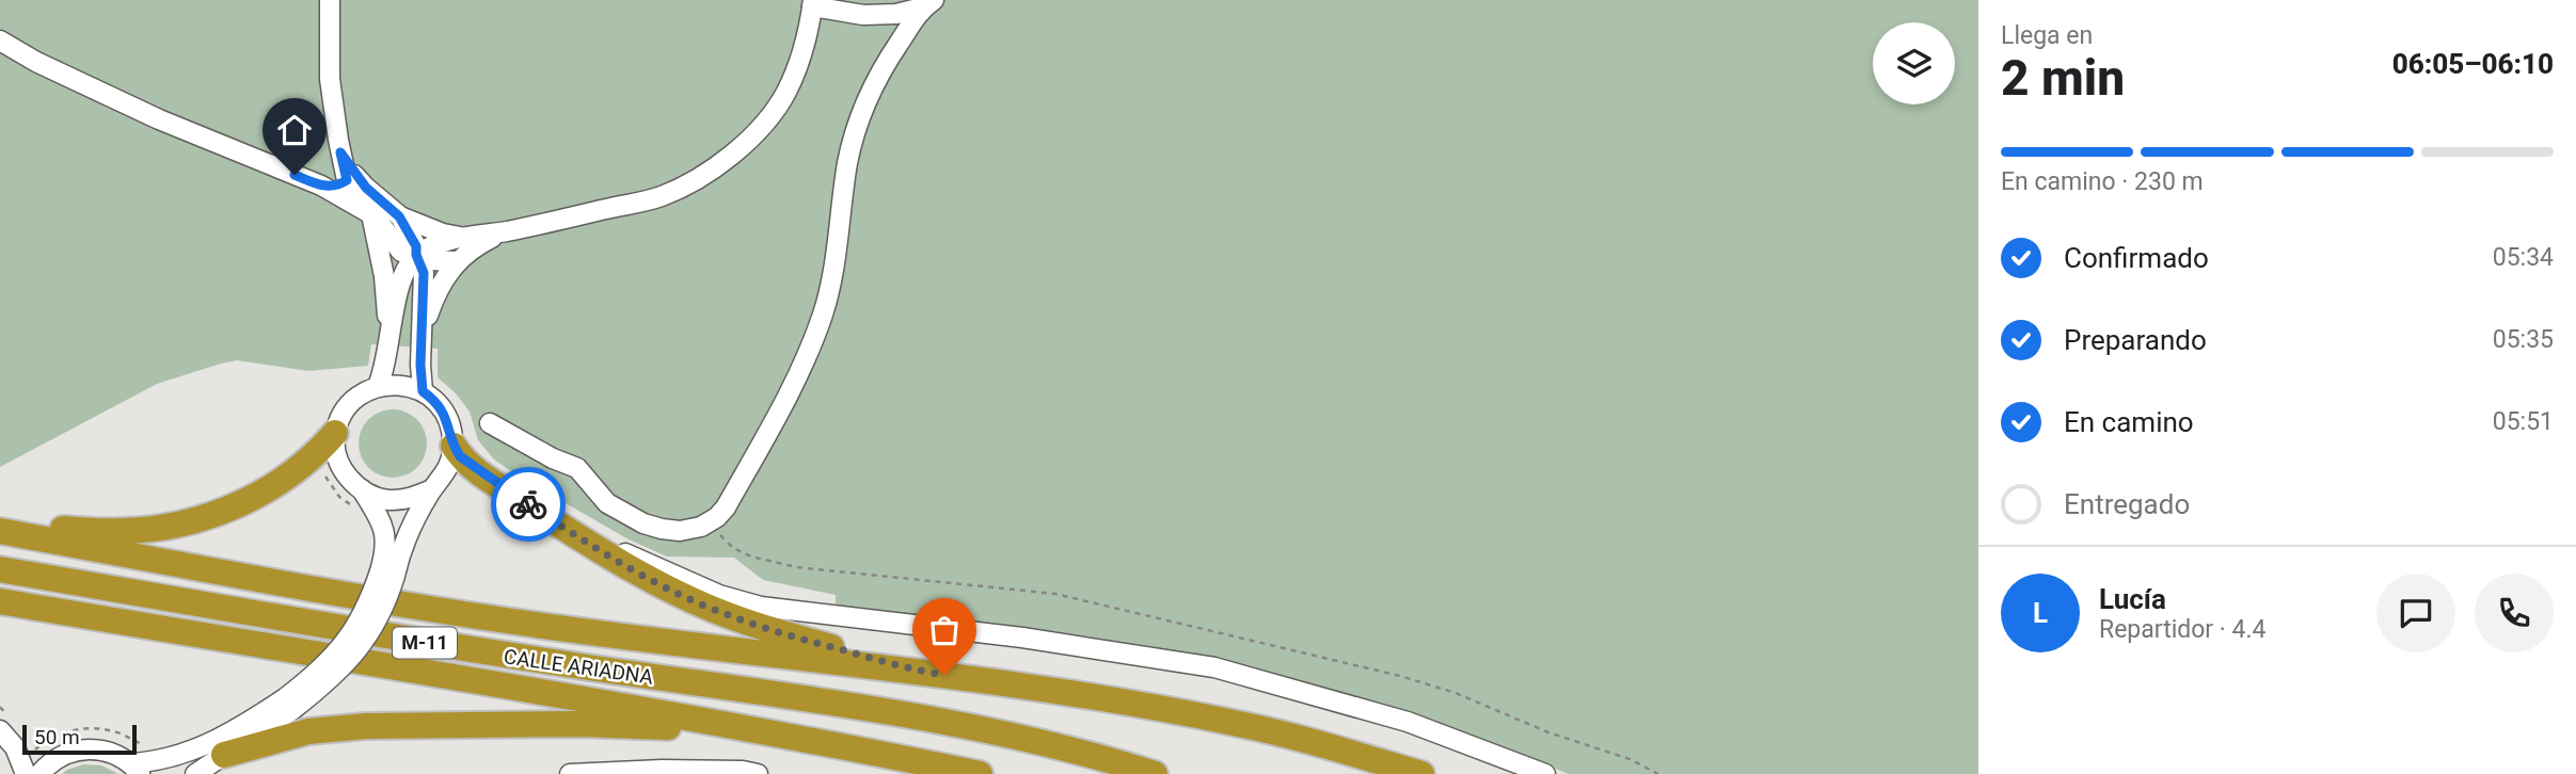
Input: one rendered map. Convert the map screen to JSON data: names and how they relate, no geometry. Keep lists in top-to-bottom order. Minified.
{"streets":{"highway":["M-11","CALLE ARIADNA"]},"scale_bar":"50 m","page":{"heading":["2 min","Llega en","06:05–06:10"],"panel":["Lucía","Repartidor · 4.4"],"bar":"En camino · 230 m","list":[["Confirmado","05:34"],["Preparando","05:35"],["En camino","05:51"],"Entregado"],"round":"L","scale":"50 m"}}
